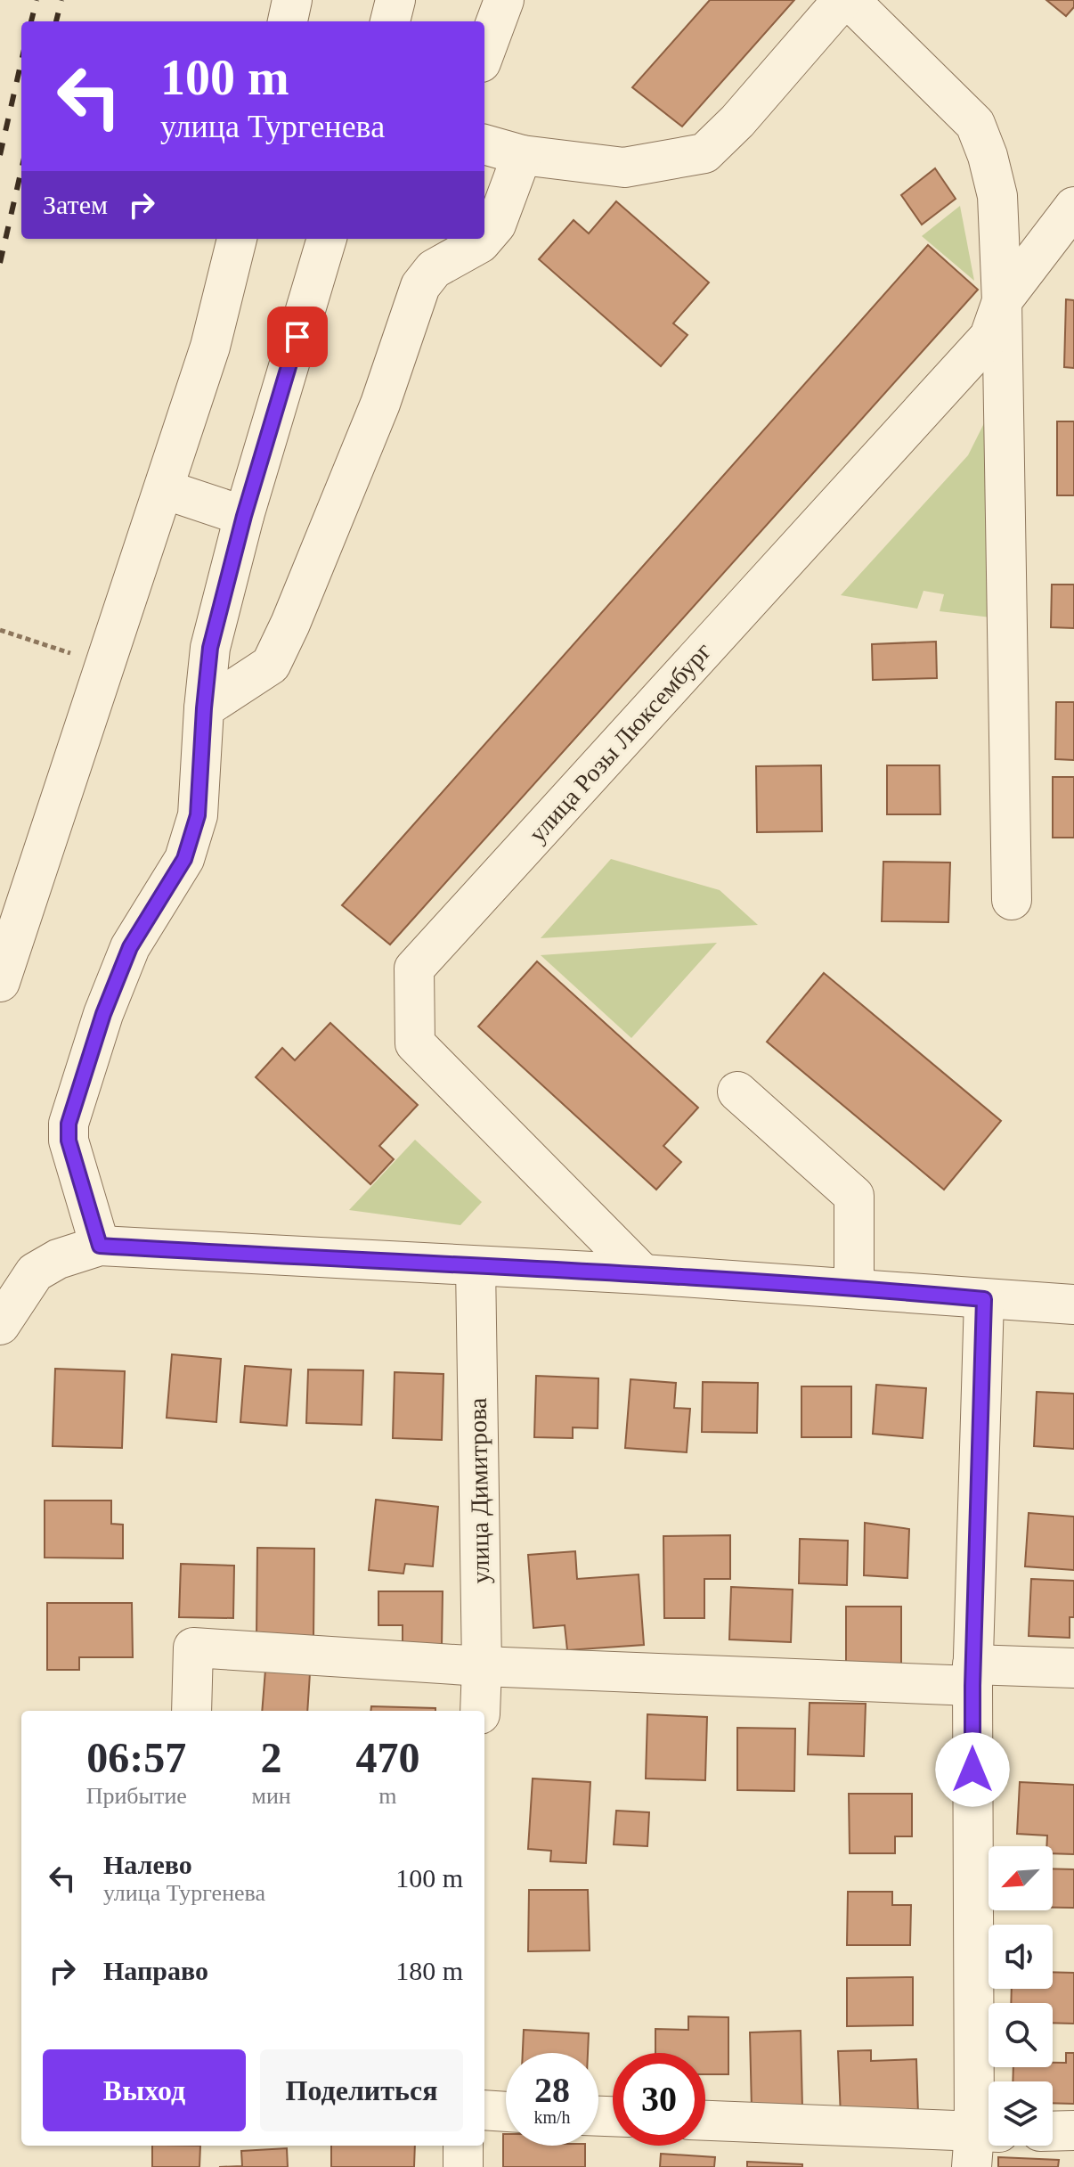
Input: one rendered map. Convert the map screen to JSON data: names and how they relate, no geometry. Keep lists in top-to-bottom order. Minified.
{"streets":{"street":["улица Розы Люксембург","улица Димитрова"]},"north":"bottom left","page":{"turn":["100 m","улица Тургенева"],"then":"Затем","eta":["06:57","Прибытие","2","мин","470","m"],"list":[{"name":"Налево","note":"улица Тургенева","value":"100 m"},{"name":"Направо","value":"180 m"}],"buttons":["Выход","Поделиться"],"speed":"28 km/h","limit":"30"}}
